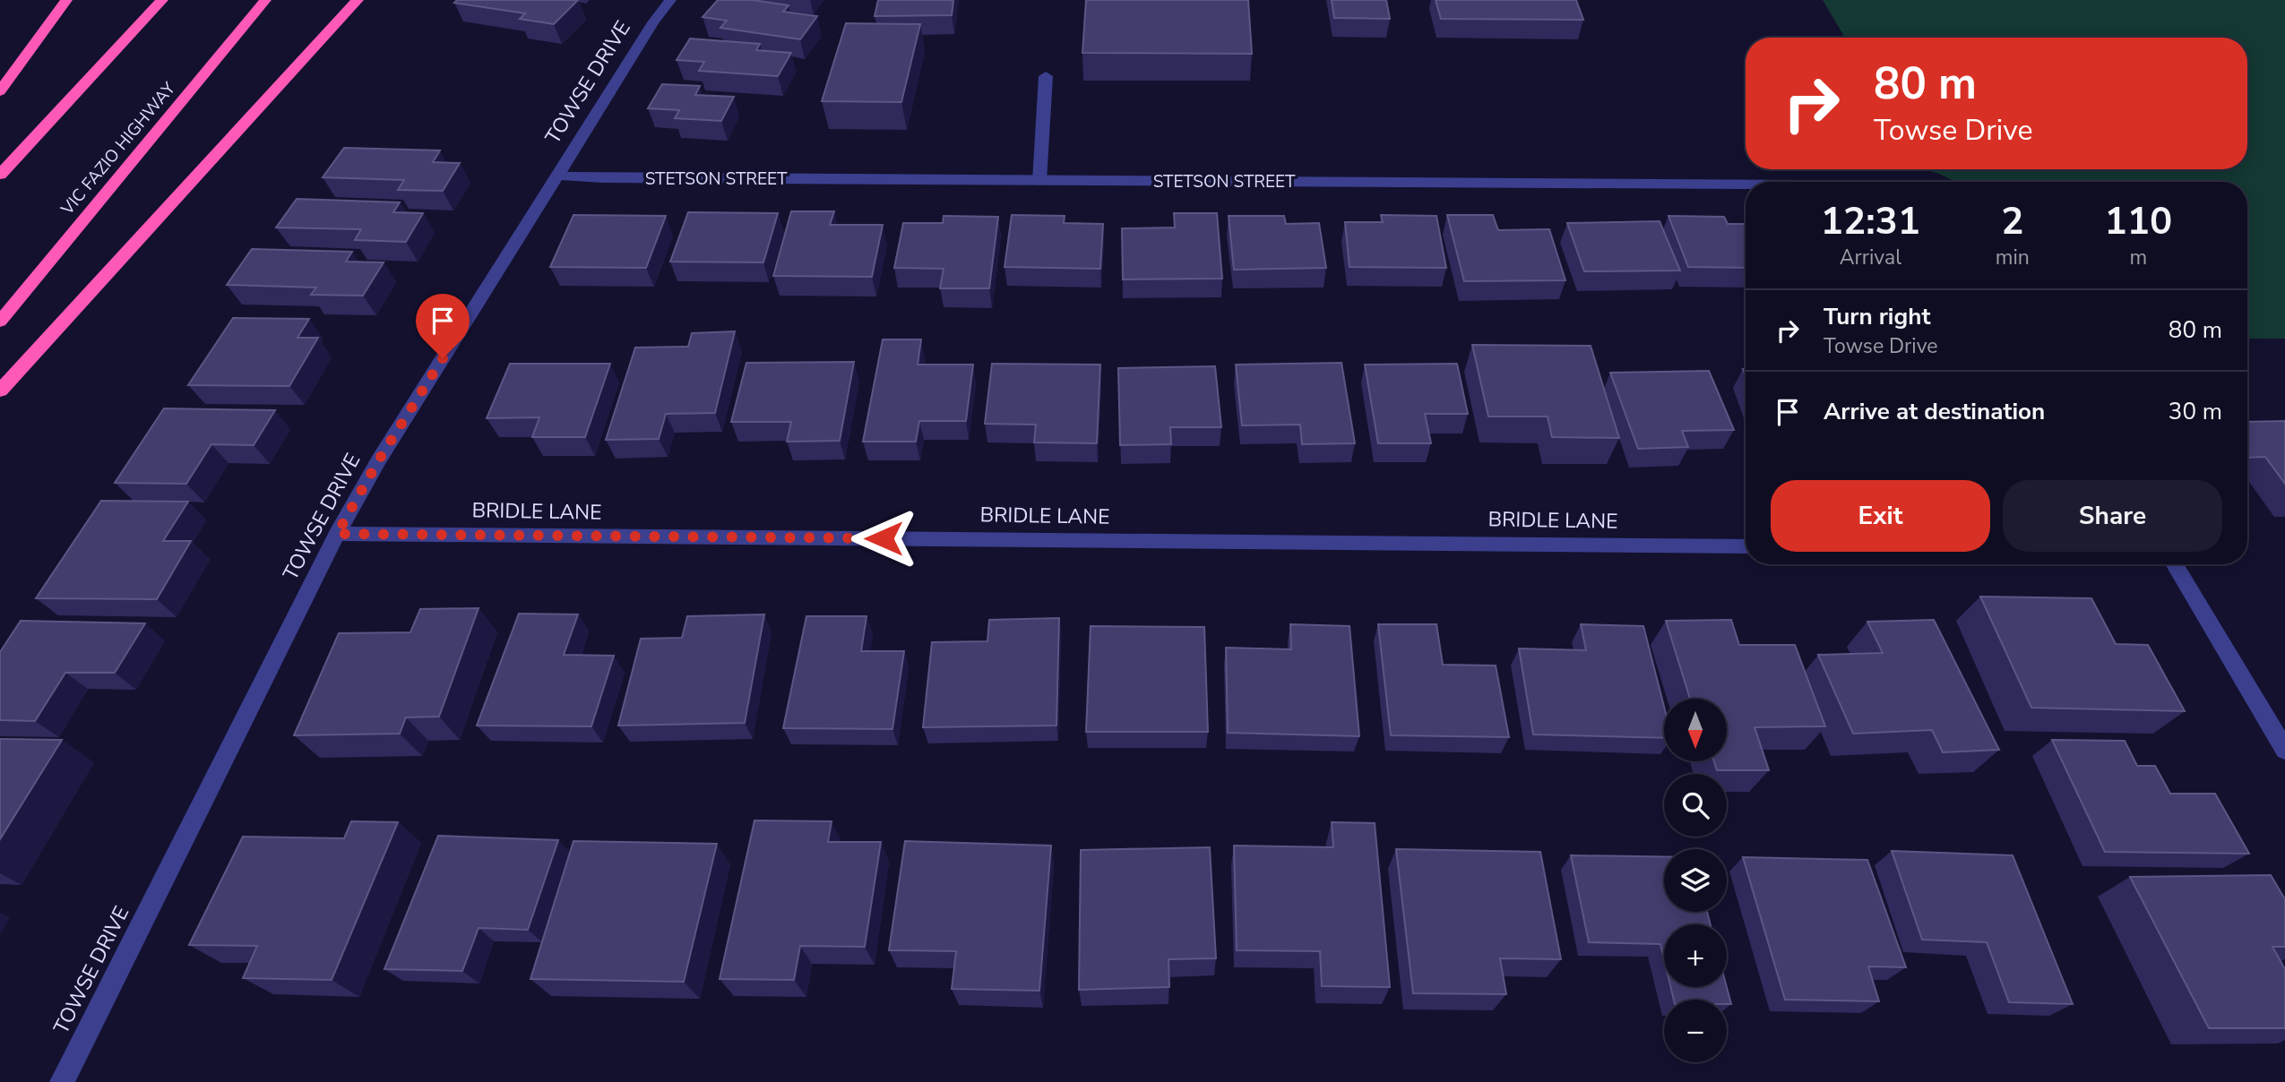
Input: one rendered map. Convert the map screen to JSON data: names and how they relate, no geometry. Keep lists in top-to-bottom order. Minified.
{"streets":{"highway":["VIC FAZIO HIGHWAY"],"street":["TOWSE DRIVE","STETSON STREET","BRIDLE LANE"]},"crossings":[["TOWSE DRIVE","STETSON STREET"],["TOWSE DRIVE","BRIDLE LANE"]],"north":"bottom","page":{"turn":["80 m","Towse Drive"],"eta":["12:31","Arrival","2","min","110","m"],"list":[{"name":"Turn right","note":"Towse Drive","value":"80 m"},{"name":"Arrive at destination","value":"30 m"}],"buttons":["Exit","Share"],"map_buttons":["+","−"]}}
